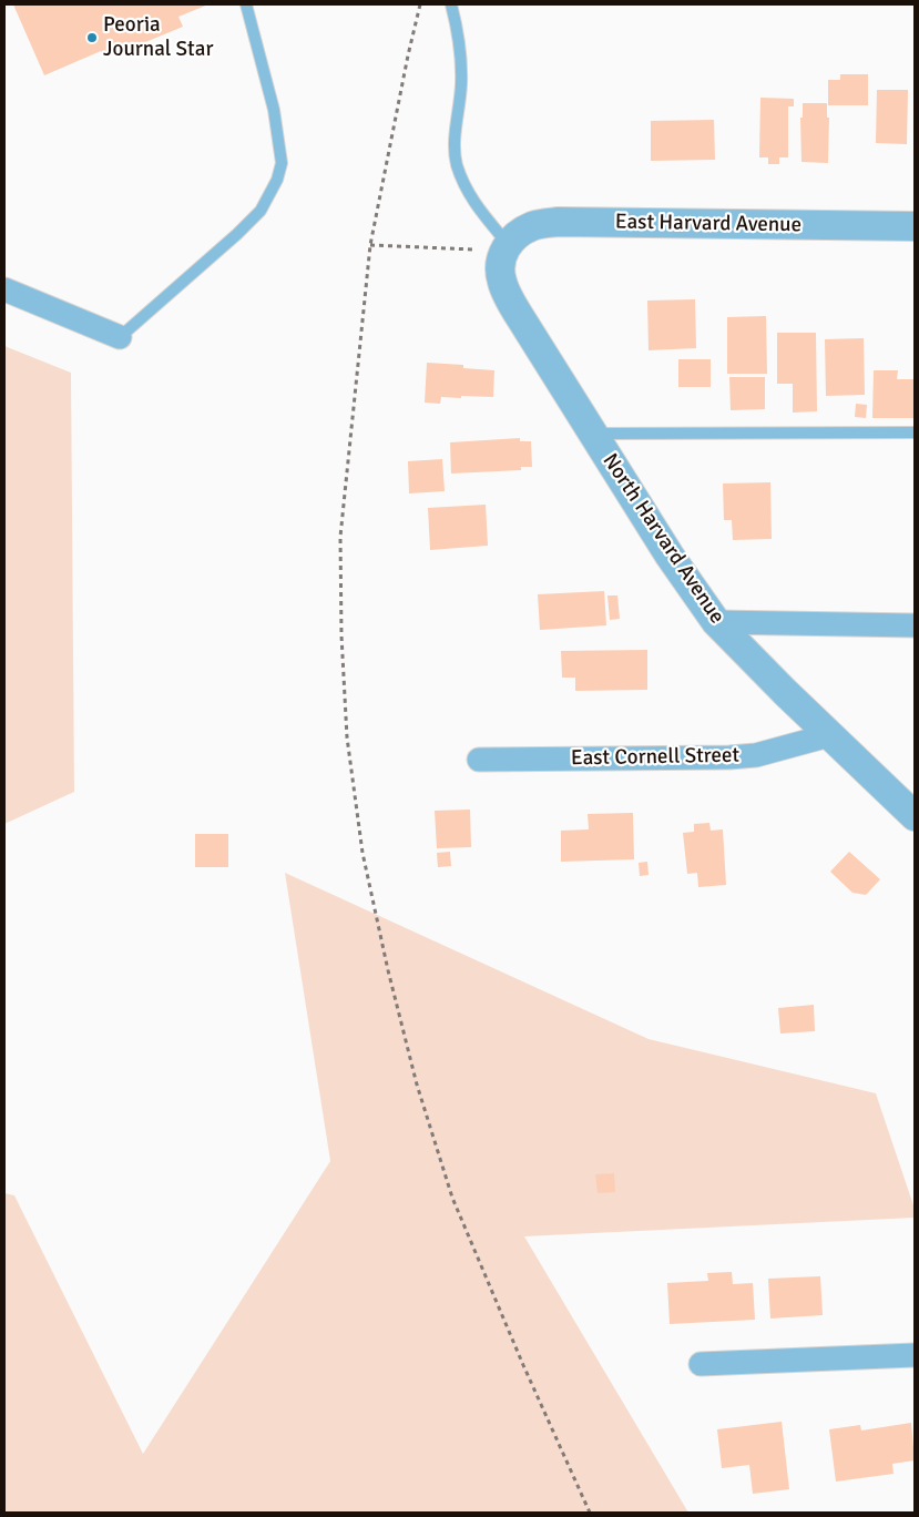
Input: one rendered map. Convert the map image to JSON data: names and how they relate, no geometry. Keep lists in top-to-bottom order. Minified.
{"streets":{"street":["East Harvard Avenue","North Harvard Avenue","East Cornell Street"]},"crossings":[["East Harvard Avenue","North Harvard Avenue"],["North Harvard Avenue","East Cornell Street"]],"places":["Peoria Journal Star"]}
